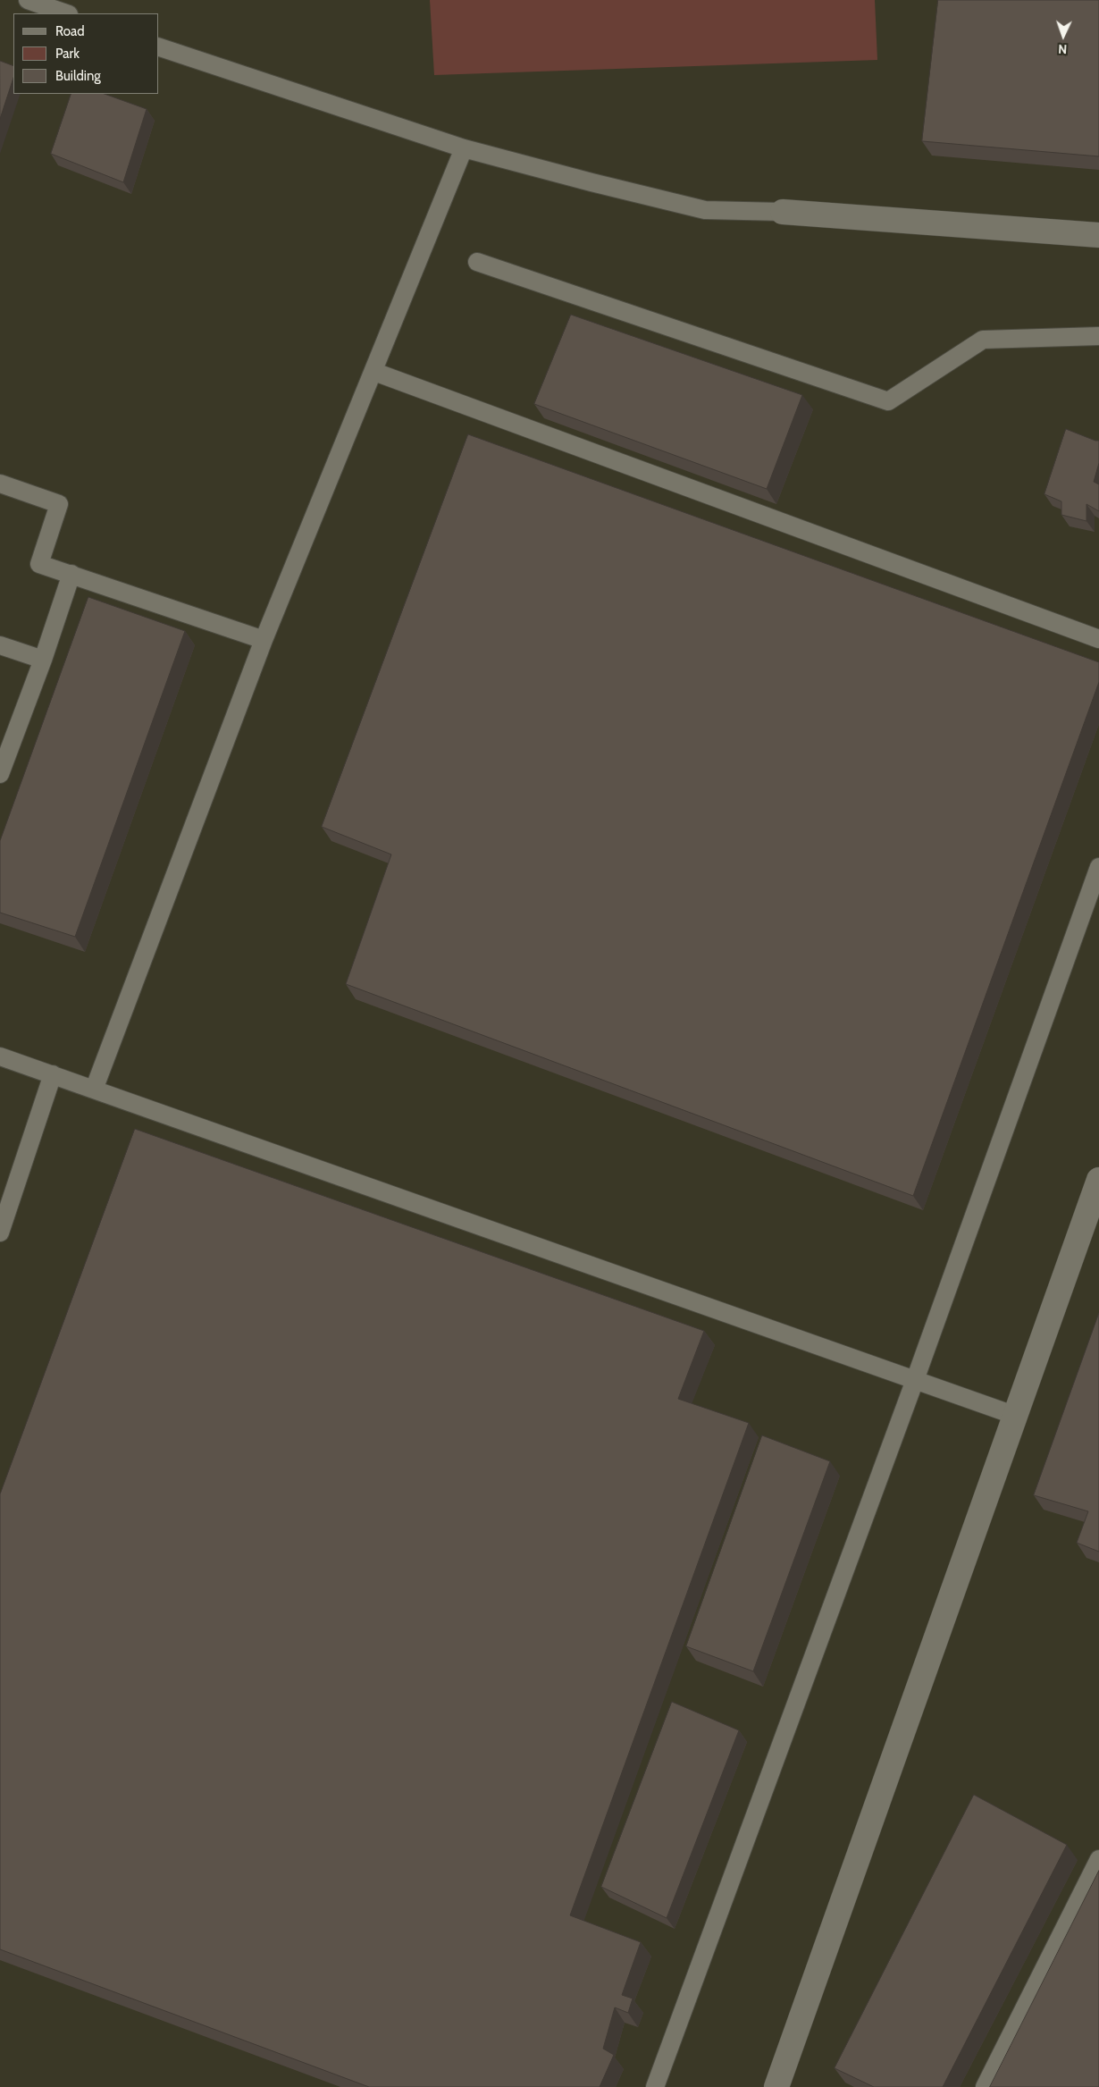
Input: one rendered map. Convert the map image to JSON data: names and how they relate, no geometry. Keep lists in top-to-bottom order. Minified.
{"legend":["Road","Park","Building"],"north":"bottom"}
